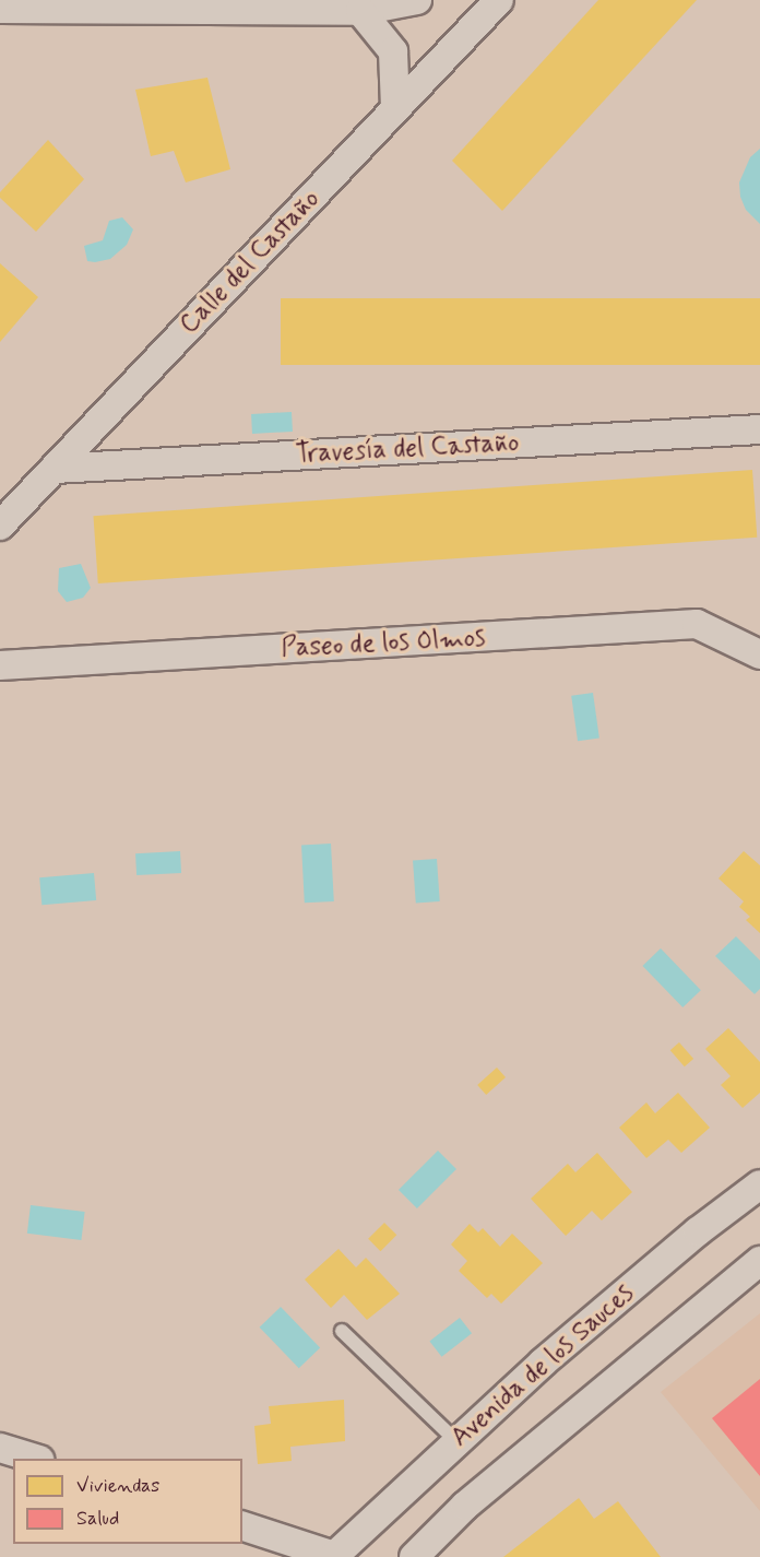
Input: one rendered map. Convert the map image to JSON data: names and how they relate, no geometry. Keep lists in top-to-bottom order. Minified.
{"streets":{"street":["Calle del Castaño","Travesía del Castaño","Paseo de los Olmos","Avenida de los Sauces"]},"crossings":[["Calle del Castaño","Travesía del Castaño"]],"legend":["Viviendas","Salud"]}
